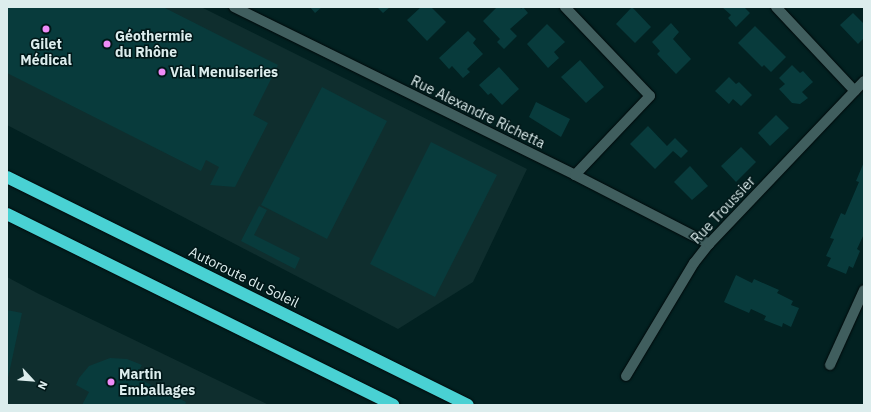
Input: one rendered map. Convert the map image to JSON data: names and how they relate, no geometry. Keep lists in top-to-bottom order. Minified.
{"streets":{"highway":["Autoroute du Soleil"],"street":["Rue Alexandre Richetta","Rue Troussier"]},"crossings":[["Rue Alexandre Richetta","Rue Troussier"]],"places":["Gilet Médical","Géothermie du Rhône","Vial Menuiseries","Martin Emballages"],"north":"bottom right"}
